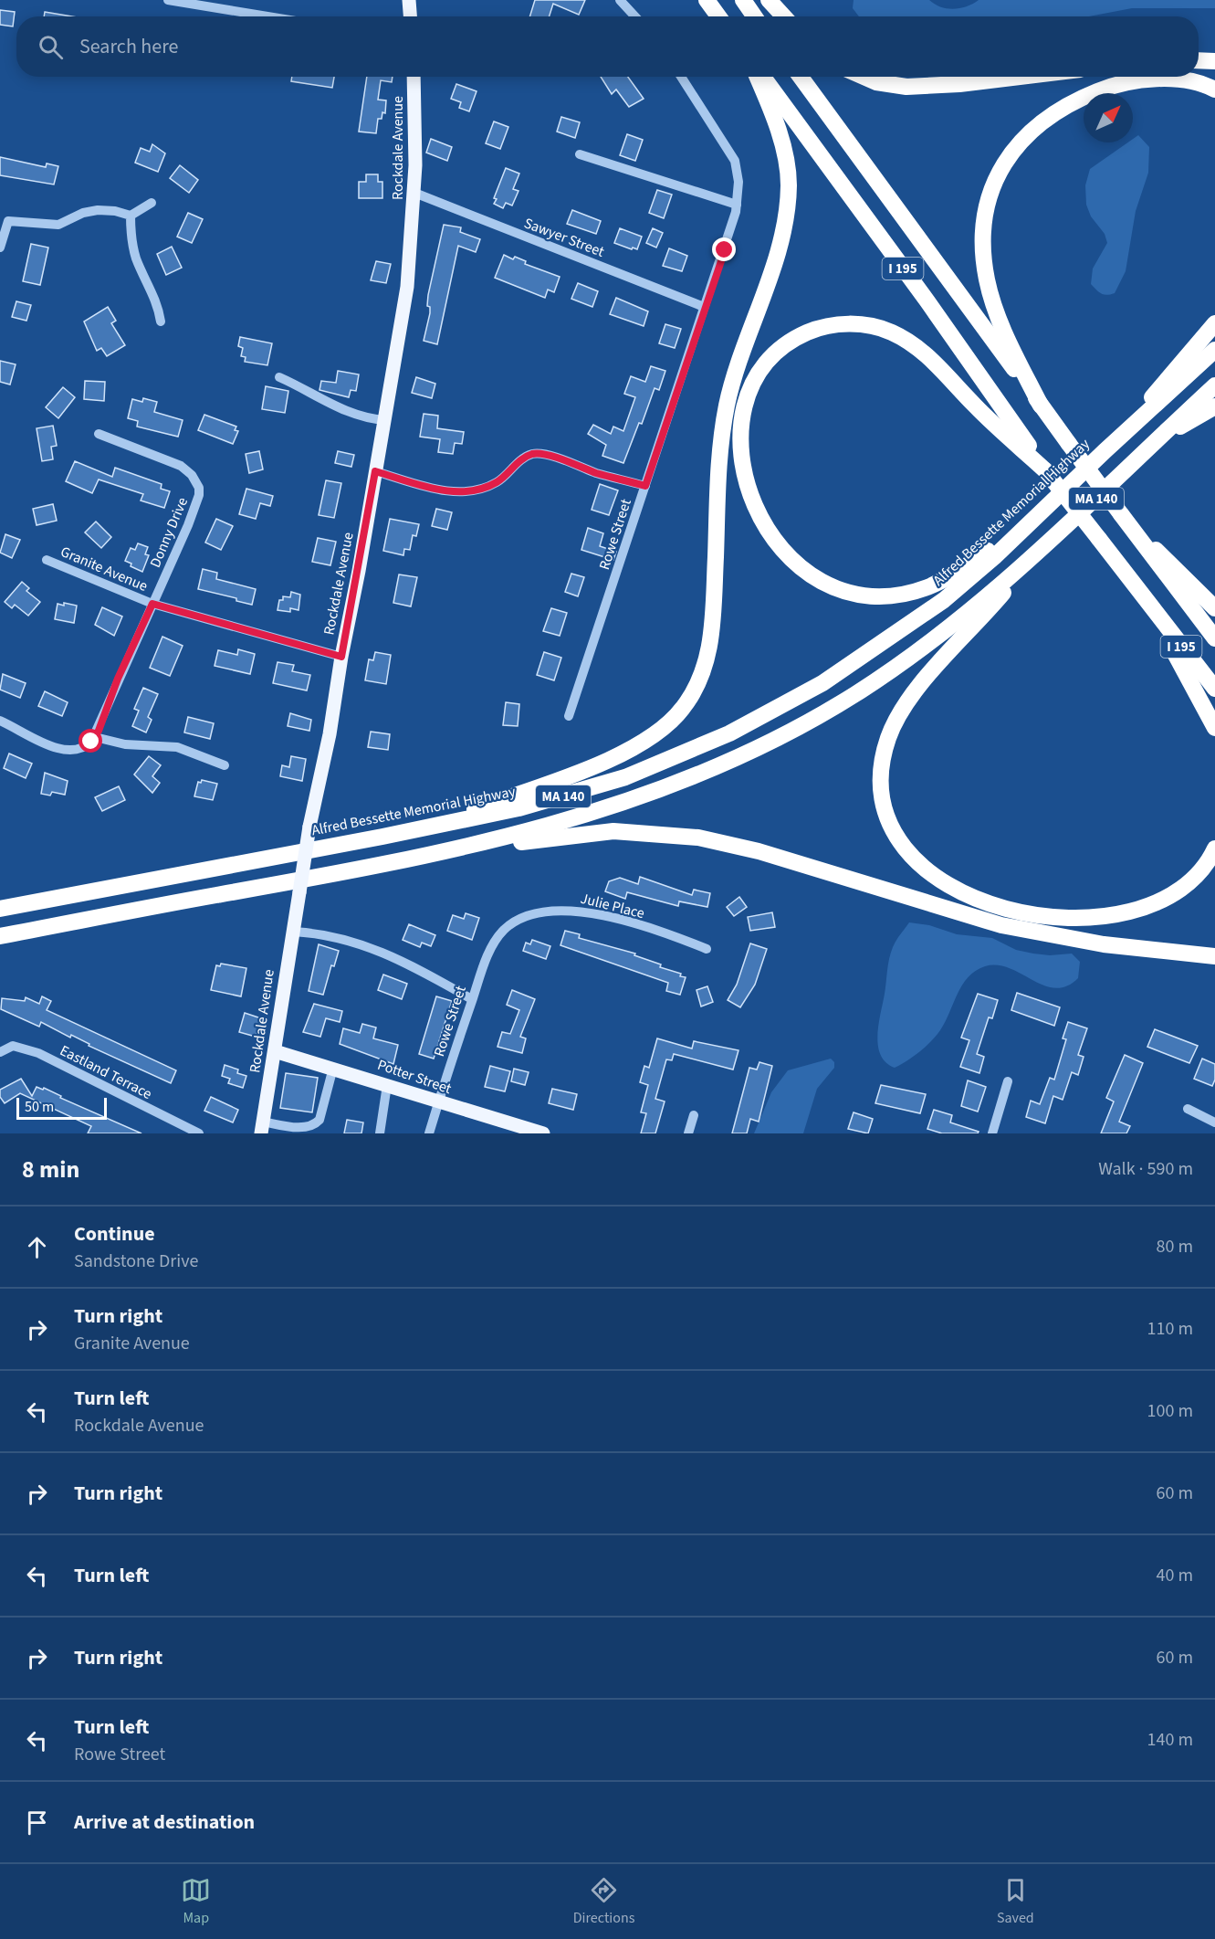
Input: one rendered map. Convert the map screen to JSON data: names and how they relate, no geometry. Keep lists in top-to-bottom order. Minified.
{"streets":{"highway":["I 195","MA 140","Alfred Bessette Memorial Highway"],"main road":["Rockdale Avenue","Potter Street"],"street":["Sawyer Street","Donny Drive","Rowe Street","Granite Avenue","Julie Place","Eastland Terrace"]},"crossings":[["Rockdale Avenue","Sawyer Street"],["Rockdale Avenue","Granite Avenue"],["Rockdale Avenue","Potter Street"],["Sawyer Street","Rowe Street"],["Donny Drive","Granite Avenue"],["Rowe Street","Julie Place"],["Rowe Street","Potter Street"]],"scale_bar":"50 m","north":"top right","page":{"search":"Search here","scale":"50 m","heading":["8 min","Walk · 590 m"],"list":[["Continue","Sandstone Drive","80 m"],["Turn right","Granite Avenue","110 m"],["Turn left","Rockdale Avenue","100 m"],["Turn right","60 m"],["Turn left","40 m"],["Turn right","60 m"],["Turn left","Rowe Street","140 m"],"Arrive at destination"],"nav":["Map","Directions","Saved"]}}
